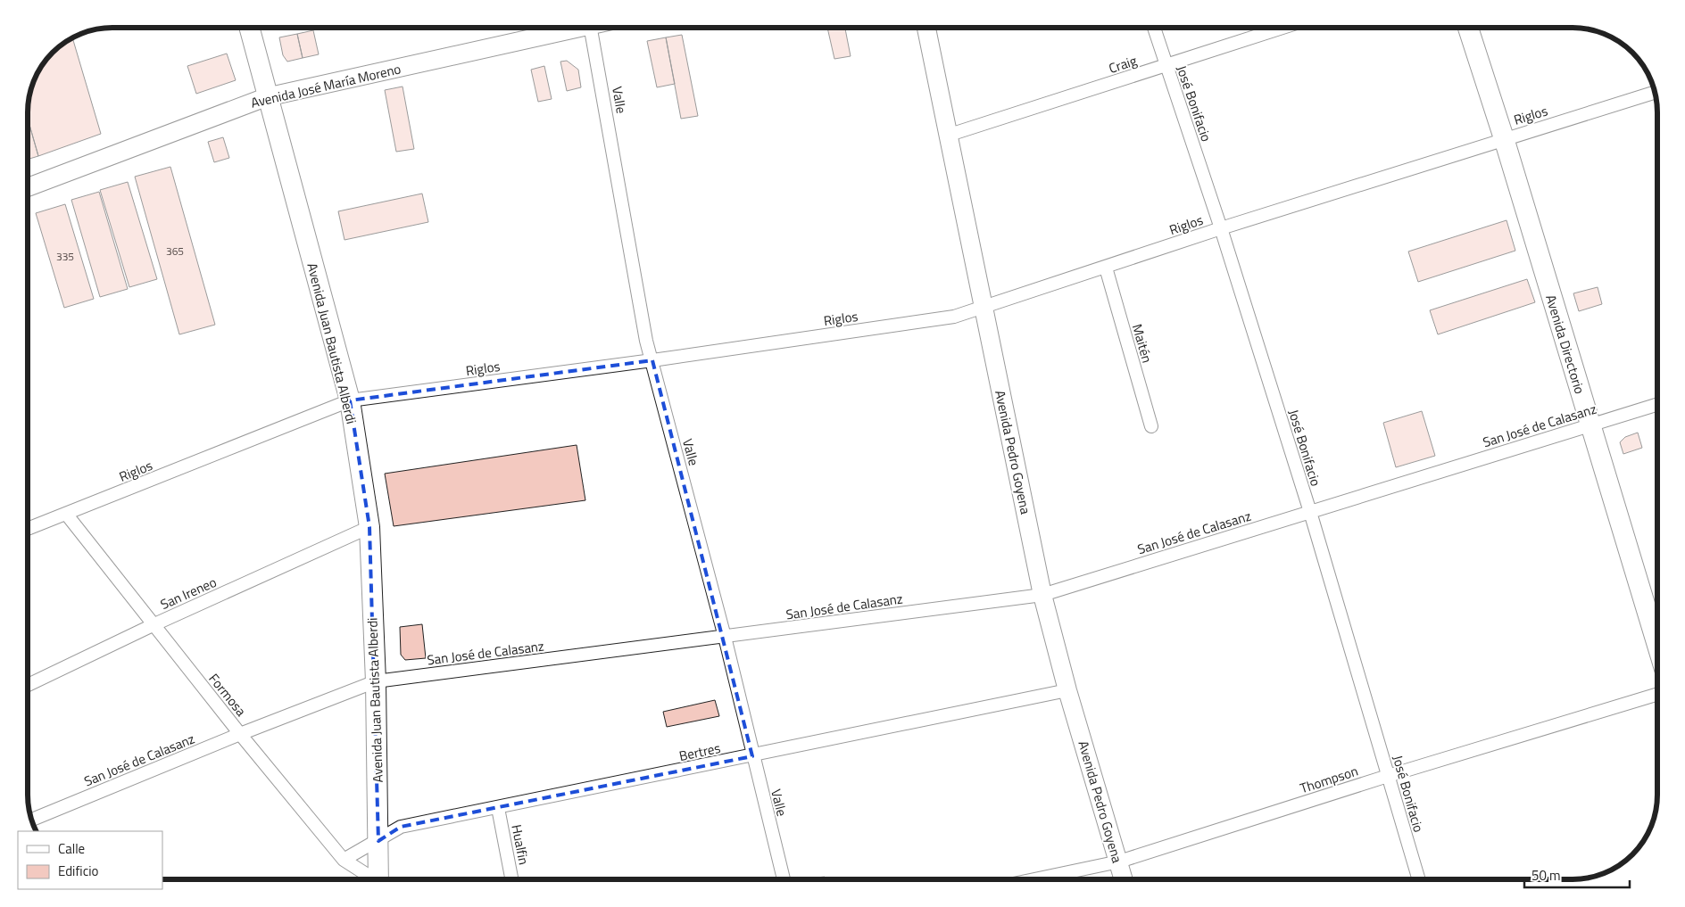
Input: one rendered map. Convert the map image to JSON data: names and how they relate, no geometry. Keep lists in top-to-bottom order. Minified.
{"streets":{"main road":["Avenida José María Moreno","Avenida Juan Bautista Alberdi","Avenida Directorio","Avenida Pedro Goyena"],"street":["Craig","Valle","José Bonifacio","Riglos","Maitén","San José de Calasanz","San Ireneo","Formosa","Bertres","Thompson","Hualfin"]},"crossings":[["Craig","José Bonifacio"],["Craig","Avenida Pedro Goyena"],["Avenida José María Moreno","Avenida Juan Bautista Alberdi"],["Valle","Riglos"],["Valle","San José de Calasanz"],["Valle","Bertres"],["José Bonifacio","Riglos"],["José Bonifacio","San José de Calasanz"],["José Bonifacio","Thompson"],["Riglos","Avenida Juan Bautista Alberdi"],["Riglos","Maitén"],["Riglos","Avenida Directorio"],["Riglos","Avenida Pedro Goyena"],["Riglos","Formosa"],["Avenida Juan Bautista Alberdi","San José de Calasanz"],["Avenida Juan Bautista Alberdi","San Ireneo"],["Avenida Juan Bautista Alberdi","Bertres"],["Avenida Directorio","San José de Calasanz"],["San José de Calasanz","Avenida Pedro Goyena"],["San José de Calasanz","Formosa"],["Avenida Pedro Goyena","Bertres"],["Avenida Pedro Goyena","Thompson"],["San Ireneo","Formosa"],["Formosa","Bertres"],["Bertres","Hualfin"]],"house_numbers":["365","335"],"legend":["Calle","Edificio"],"scale_bar":"50 m"}
